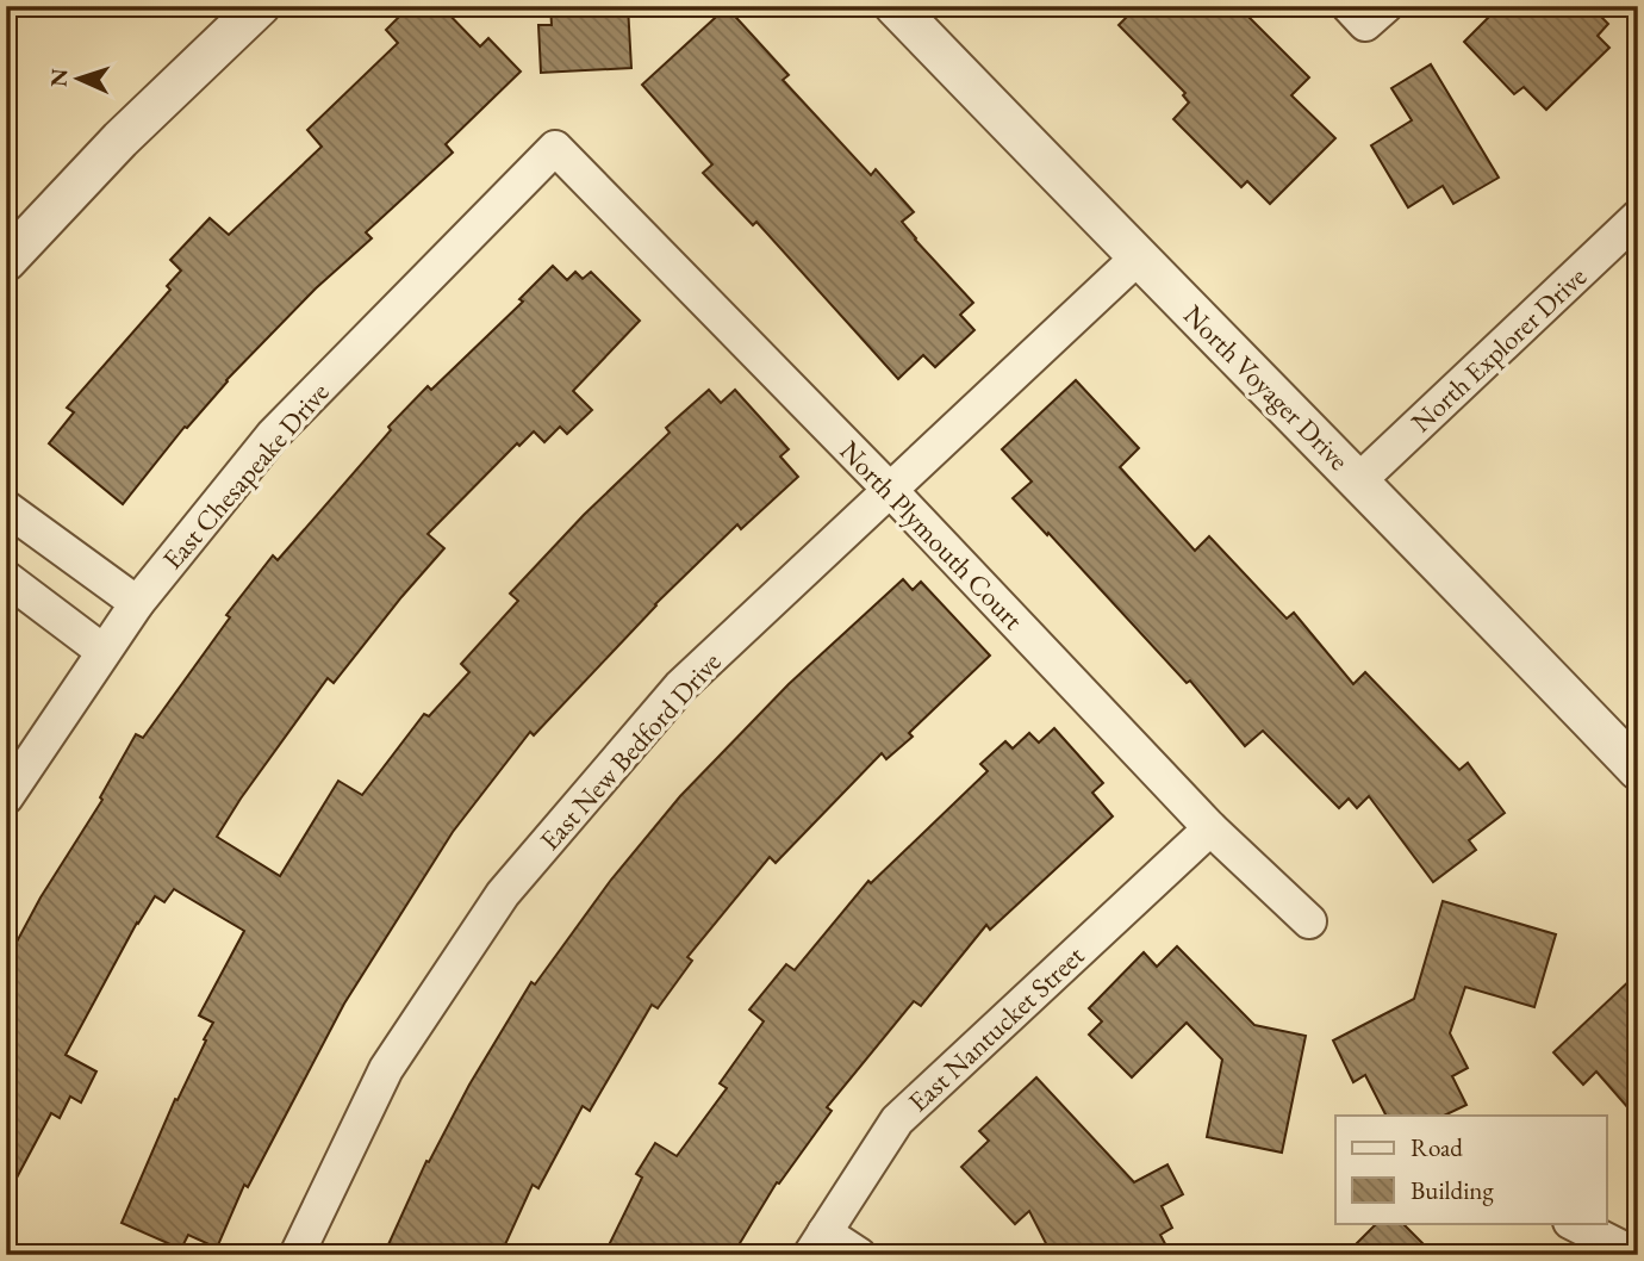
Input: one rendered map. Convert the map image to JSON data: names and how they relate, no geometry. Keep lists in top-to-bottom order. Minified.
{"streets":{"street":["North Explorer Drive","North Voyager Drive","East Chesapeake Drive","North Plymouth Court","East New Bedford Drive","East Nantucket Street"]},"crossings":[["North Explorer Drive","North Voyager Drive"],["North Voyager Drive","East New Bedford Drive"],["East Chesapeake Drive","North Plymouth Court"],["North Plymouth Court","East New Bedford Drive"],["North Plymouth Court","East Nantucket Street"]],"legend":["Road","Building"],"north":"left"}
